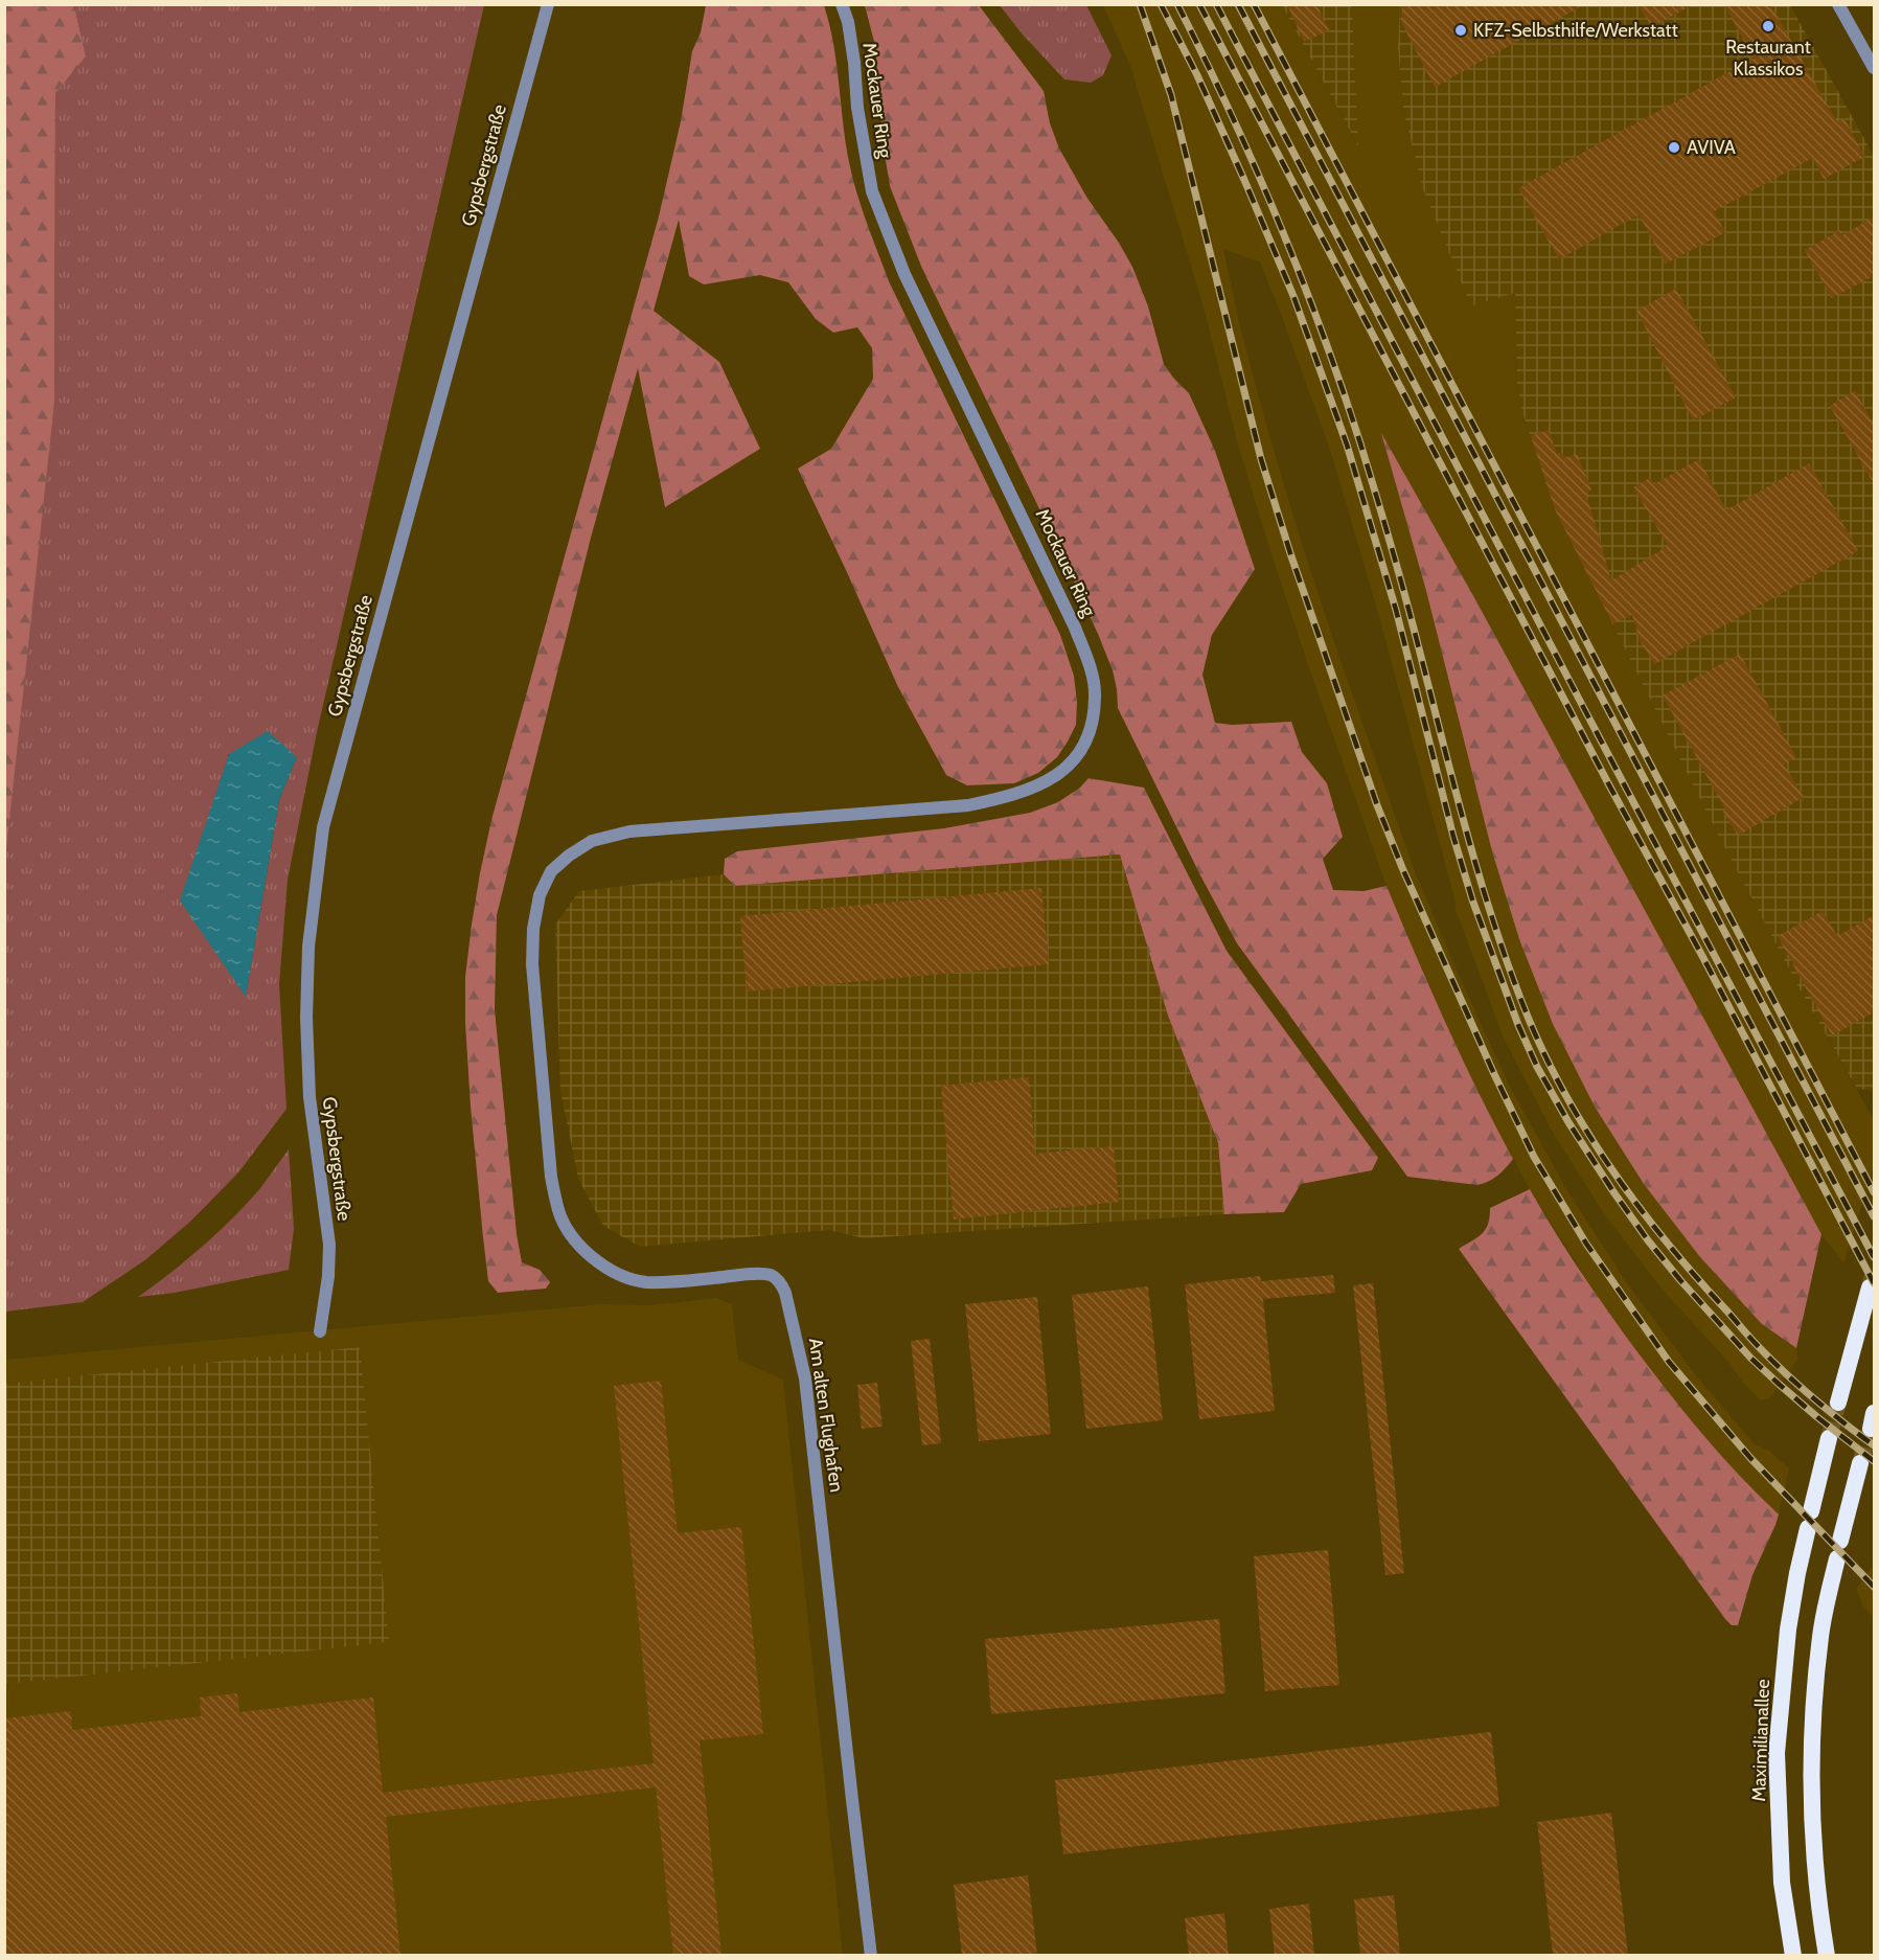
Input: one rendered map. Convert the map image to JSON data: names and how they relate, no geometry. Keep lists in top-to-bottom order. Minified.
{"streets":{"highway":["Maximilianallee"],"street":["Mockauer Ring","Gypsbergstraße","Am alten Flughafen"]},"crossings":[["Mockauer Ring","Am alten Flughafen"]],"places":["Restaurant Klassikos","KFZ-Selbsthilfe/Werkstatt","AVIVA"]}
